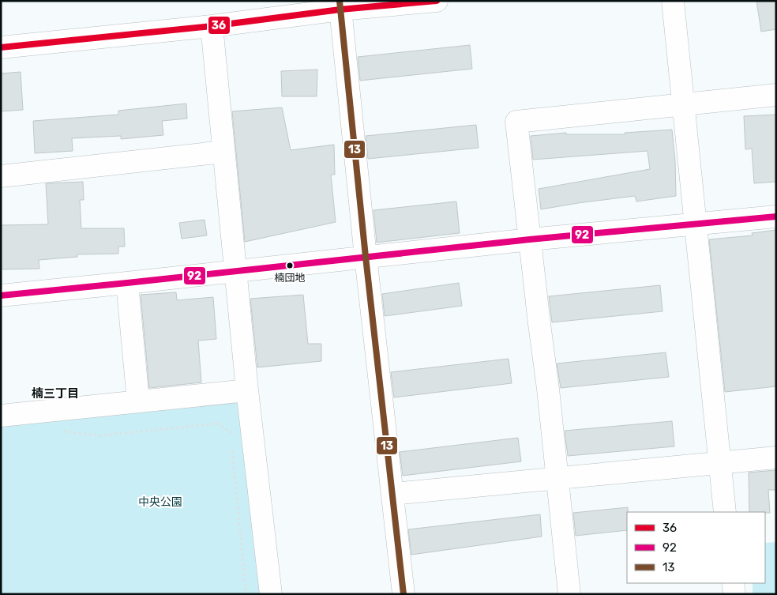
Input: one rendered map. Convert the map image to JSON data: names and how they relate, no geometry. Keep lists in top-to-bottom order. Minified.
{"districts":["楠三丁目"],"parks":["中央公園"],"places":["楠団地"],"lines":["transit line 36","transit line 13","transit line 92"],"legend":["36","92","13"]}
